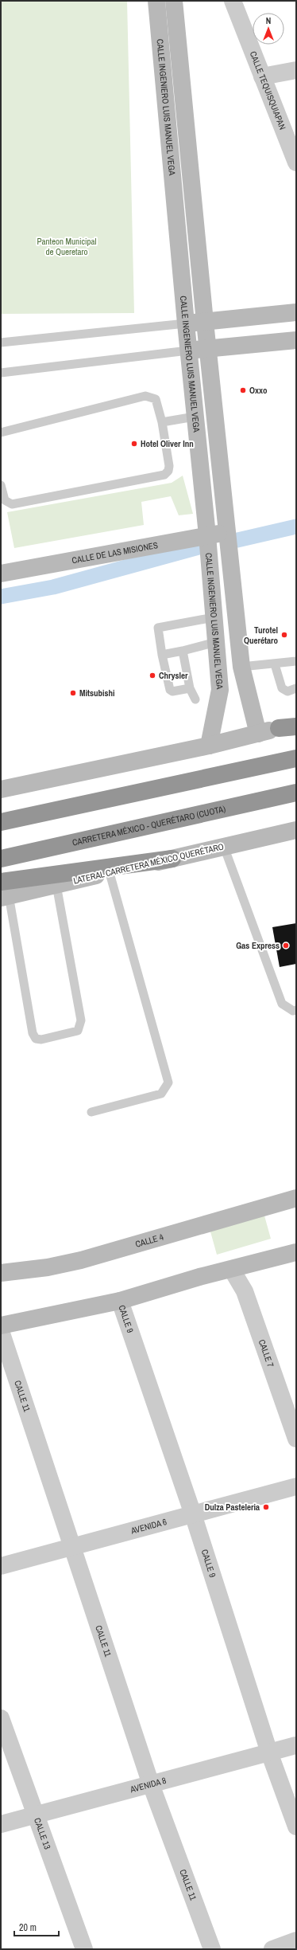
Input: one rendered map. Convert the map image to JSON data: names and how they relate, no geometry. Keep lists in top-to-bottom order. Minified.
{"streets":{"highway":["CARRETERA MÉXICO - QUERÉTARO (CUOTA)"],"main road":["CALLE INGENIERO LUIS MANUEL VEGA","CALLE DE LAS MISIONES","LATERAL CARRETERA MÉXICO QUERÉTARO","CALLE 4"],"street":["CALLE TEQUISQUIAPAN","CALLE 9","CALLE 7","CALLE 11","AVENIDA 6","AVENIDA 8","CALLE 13"]},"crossings":[["CALLE INGENIERO LUIS MANUEL VEGA","CALLE DE LAS MISIONES"],["CALLE 9","AVENIDA 6"],["CALLE 9","AVENIDA 8"],["CALLE 11","AVENIDA 6"],["CALLE 11","AVENIDA 8"],["AVENIDA 8","CALLE 13"]],"parks":["Panteon Municipal de Queretaro"],"places":["Oxxo","Hotel Oliver Inn","Turotel Querétaro","Chrysler","Mitsubishi","Gas Express","Dulza Pasteleria"],"scale_bar":"20 m","north":"top"}
